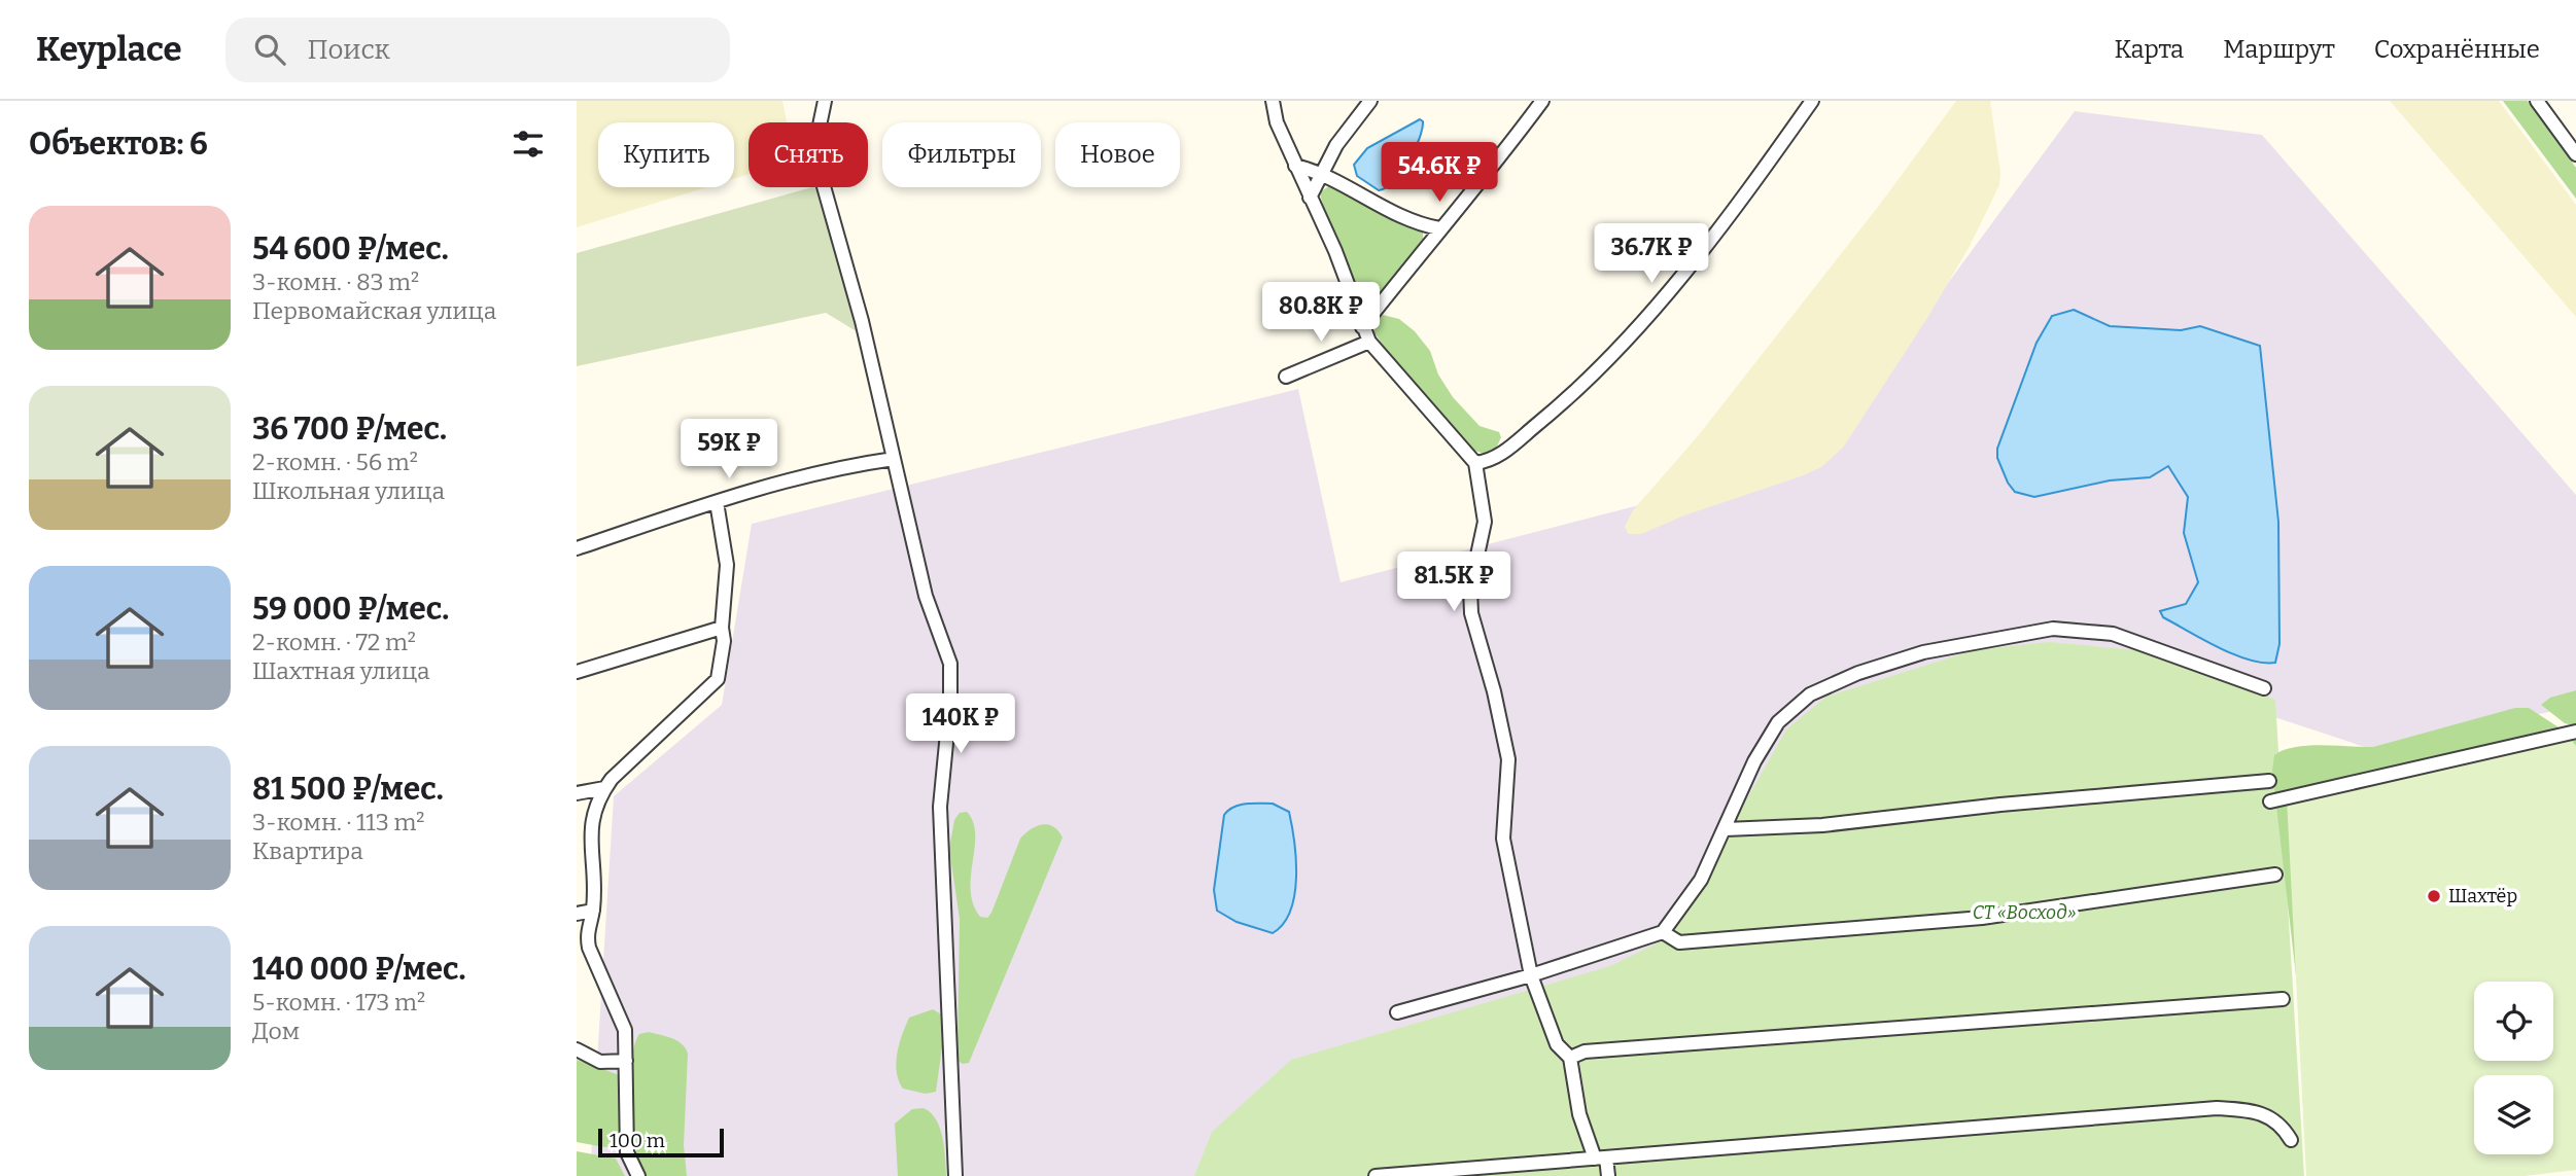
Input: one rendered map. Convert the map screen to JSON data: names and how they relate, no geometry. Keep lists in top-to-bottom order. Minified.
{"parks":["СТ «Восход»"],"places":["Шахтёр"],"scale_bar":"100 m","page":{"header":"Keyplace","search":"Поиск","nav":["Карта","Маршрут","Сохранённые"],"heading":"Объектов: 6","chip":["Купить","Снять","Фильтры","Новое"],"price":["54.6K ₽","36.7K ₽","80.8K ₽","59K ₽","81.5K ₽","140K ₽"],"list":[{"name":"54 600 ₽/мес.","note":"3-комн. · 83 m² · Первомайская улица"},{"name":"36 700 ₽/мес.","note":"2-комн. · 56 m² · Школьная улица"},{"name":"59 000 ₽/мес.","note":"2-комн. · 72 m² · Шахтная улица"},{"name":"81 500 ₽/мес.","note":"3-комн. · 113 m² · Квартира"},{"name":"140 000 ₽/мес.","note":"5-комн. · 173 m² · Дом"}],"scale":"100 m"}}
